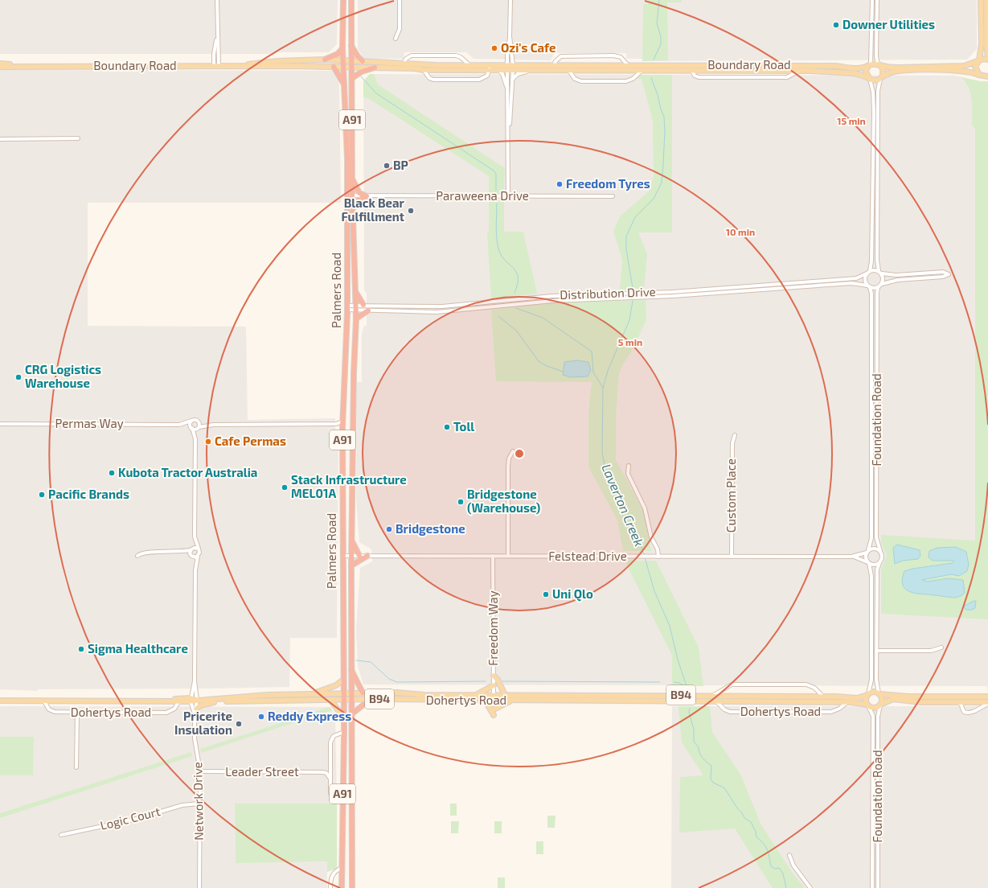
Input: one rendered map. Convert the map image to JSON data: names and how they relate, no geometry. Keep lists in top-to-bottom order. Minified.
{"streets":{"highway":["A91","Palmers Road"],"main road":["Boundary Road","B94","Dohertys Road"],"street":["Paraweena Drive","Distribution Drive","Foundation Road","Permas Way","Custom Place","Felstead Drive","Freedom Way","Leader Street","Network Drive","Logic Court"]},"crossings":[["Boundary Road","A91"],["Boundary Road","Palmers Road"],["A91","Palmers Road"],["Paraweena Drive","Palmers Road"],["Palmers Road","Distribution Drive"],["Palmers Road","Felstead Drive"],["Palmers Road","Dohertys Road"],["Distribution Drive","Foundation Road"],["Foundation Road","Felstead Drive"],["Foundation Road","B94"],["Foundation Road","Dohertys Road"],["Custom Place","Felstead Drive"],["Felstead Drive","Freedom Way"],["Freedom Way","Dohertys Road"],["B94","Dohertys Road"],["Dohertys Road","Network Drive"],["Leader Street","Network Drive"],["Network Drive","Logic Court"]],"water":["Laverton Creek"],"places":["Downer Utilities","Ozi's Cafe","BP","Freedom Tyres","Black Bear Fulfillment","CRG Logistics Warehouse","Toll","Cafe Permas","Kubota Tractor Australia","Stack Infrastructure MEL01A","Pacific Brands","Bridgestone (Warehouse)","Bridgestone","Uni Qlo","Sigma Healthcare","Reddy Express","Pricerite Insulation"],"rings":["15 min","10 min","5 min"]}
